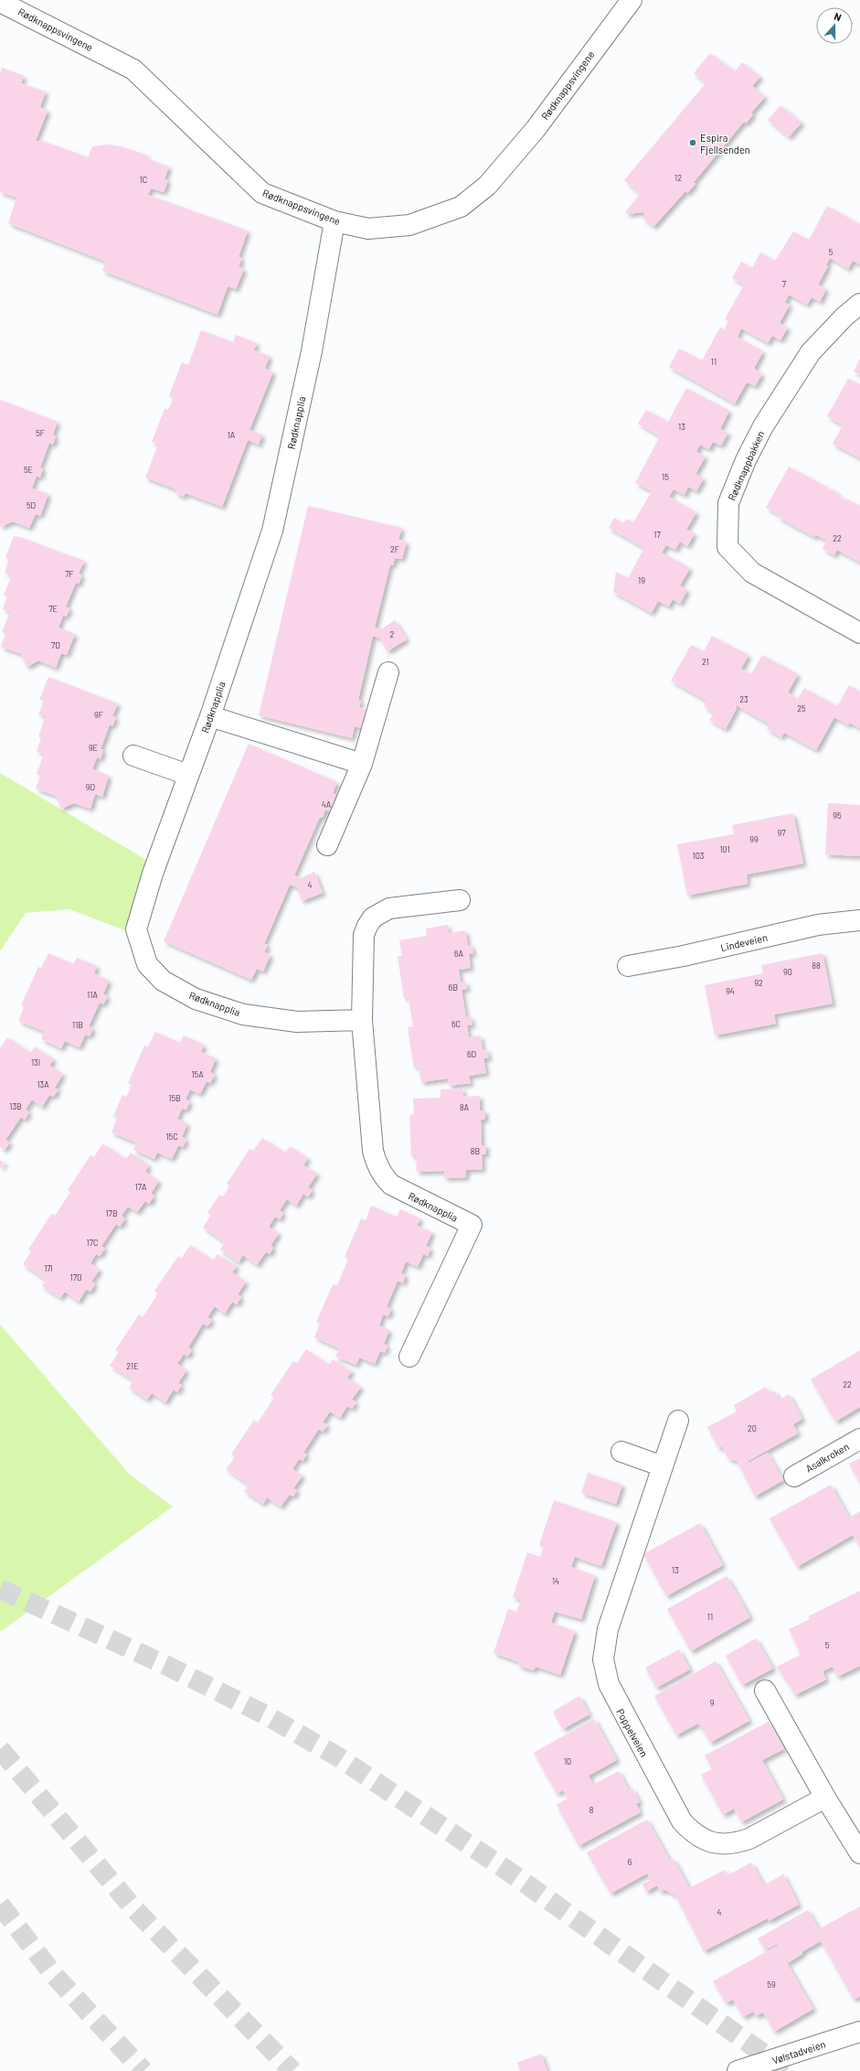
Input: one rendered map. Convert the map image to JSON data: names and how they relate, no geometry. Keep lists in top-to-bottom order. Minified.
{"streets":{"street":["Rødknappsvingene","Rødknapplia","Rødknappbakken","Lindeveien","Asalkroken","Poppelveien","Vølstadveien"]},"crossings":[["Rødknappsvingene","Rødknapplia"]],"places":["Espira Fjellsenden"],"house_numbers":["12","1C","5","7","11","13","5F","1A","5E","15","5D","17","22","2F","7F","19","7E","2","7D","21","23","25","9F","9E","9D","4A","95","97","99","101","103","4","6A","88","90","92","6B","94","11A","6C","11B","6D","13I","15A","13A","15B","13B","8A","15C","8B","17A","17B","17C","17I","17D","21E","22","20","13","14","11","5","9","10","8","6","4","59"],"north":"top"}
